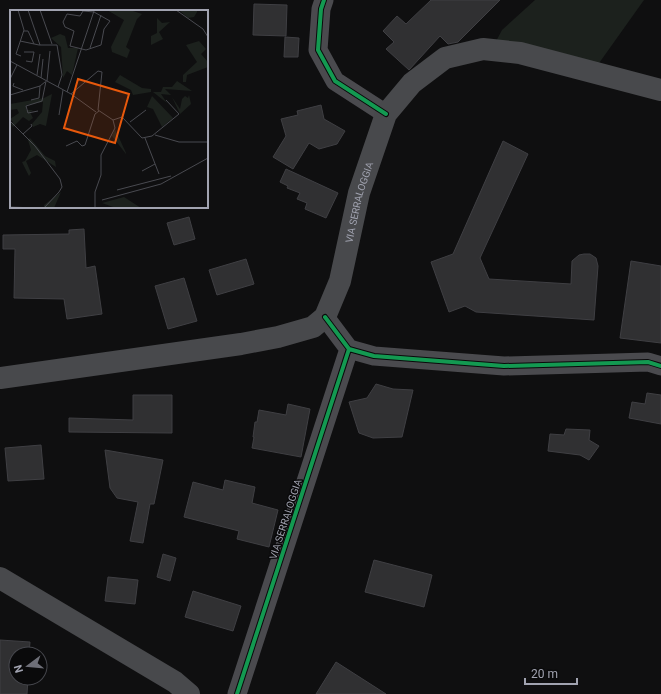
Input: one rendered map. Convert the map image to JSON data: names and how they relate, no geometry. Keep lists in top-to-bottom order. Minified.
{"streets":{"main road":["VIA SERRALOGGIA"]},"scale_bar":"20 m","north":"left"}
